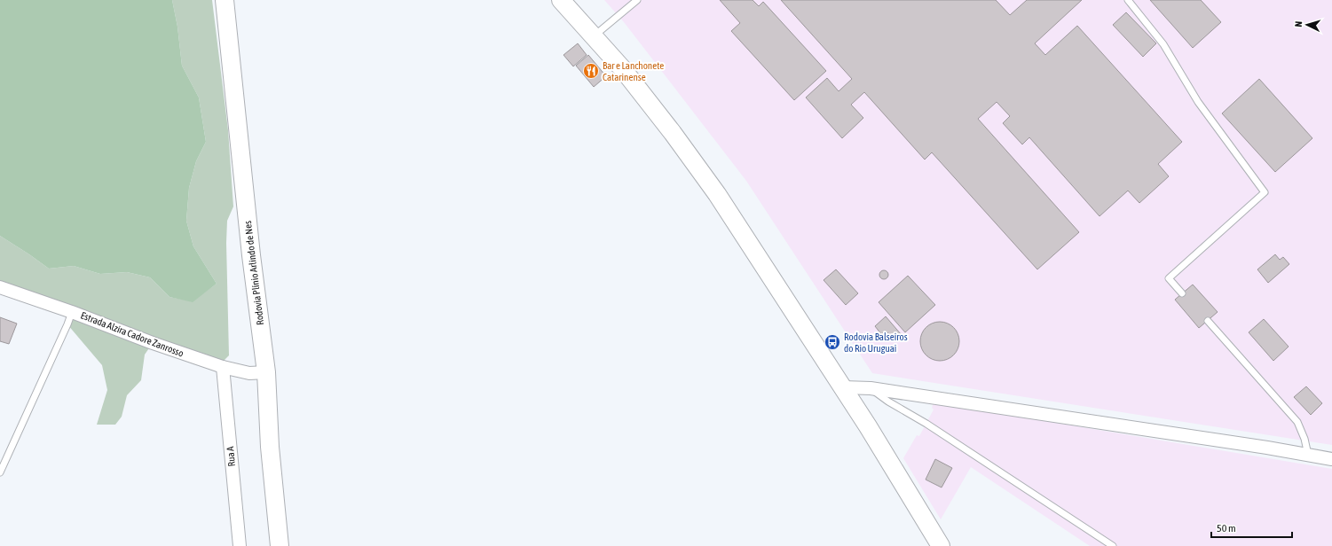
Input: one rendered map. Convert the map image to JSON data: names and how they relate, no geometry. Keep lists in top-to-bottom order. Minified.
{"streets":{"main road":["Rodovia Plínio Arlindo de Nes"],"street":["Estrada Alzira Cadore Zanrosso","Rua A"]},"crossings":[["Rodovia Plínio Arlindo de Nes","Estrada Alzira Cadore Zanrosso"],["Estrada Alzira Cadore Zanrosso","Rua A"]],"places":{"restaurant":["Bar e Lanchonete Catarinense"],"bus stop":["Rodovia Balseiros do Rio Uruguai"]},"scale_bar":"50 m","north":"left"}
